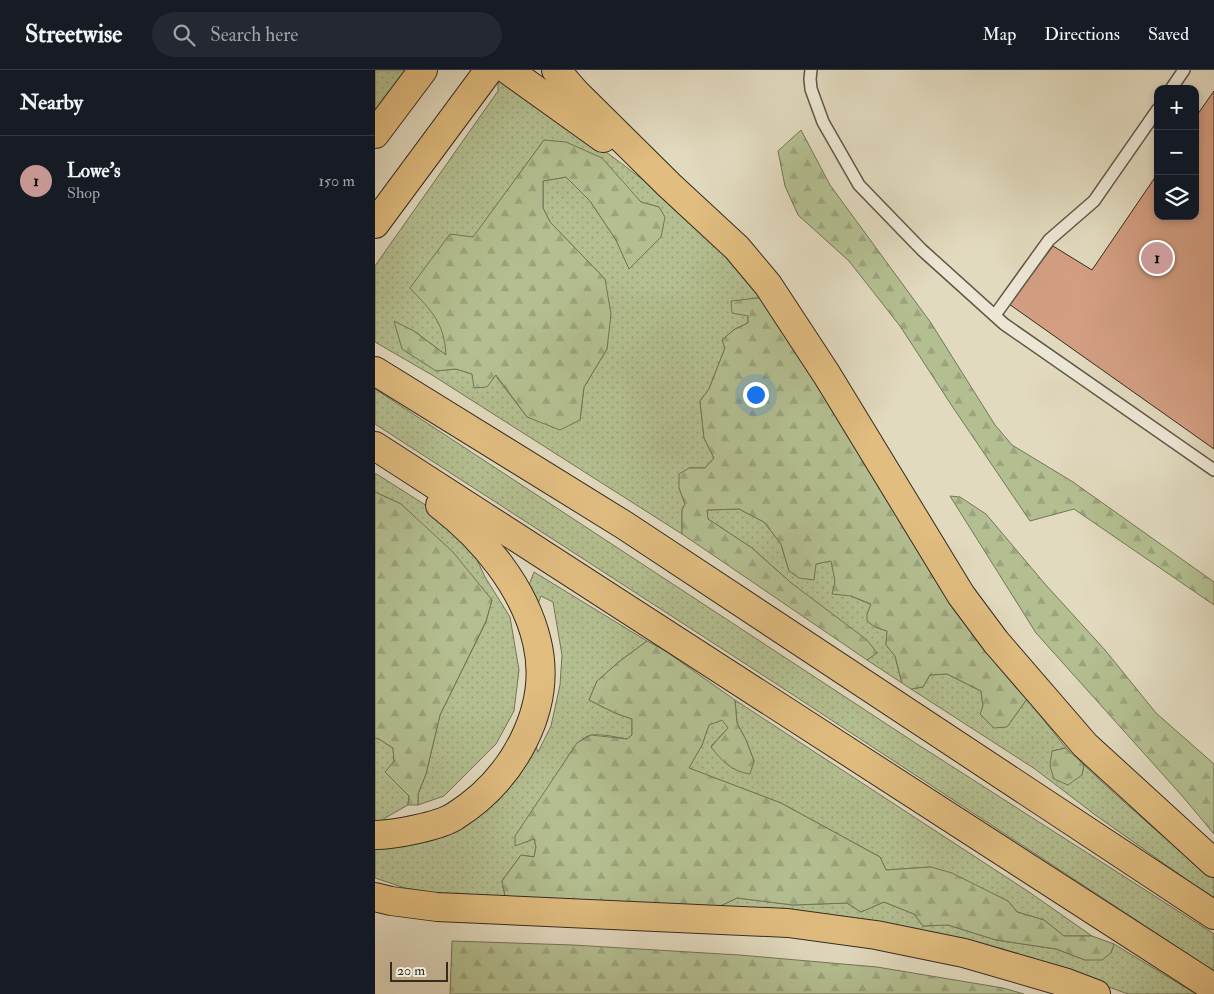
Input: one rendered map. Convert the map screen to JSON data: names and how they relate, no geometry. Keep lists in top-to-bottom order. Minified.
{"scale_bar":"20 m","page":{"header":"Streetwise","search":"Search here","nav":["Map","Directions","Saved"],"heading":"Nearby","map_buttons":["+","−"],"list":[{"mark":"1","name":"Lowe's","note":"Shop","value":"150 m"}],"pins":"1","scale":"20 m"}}
